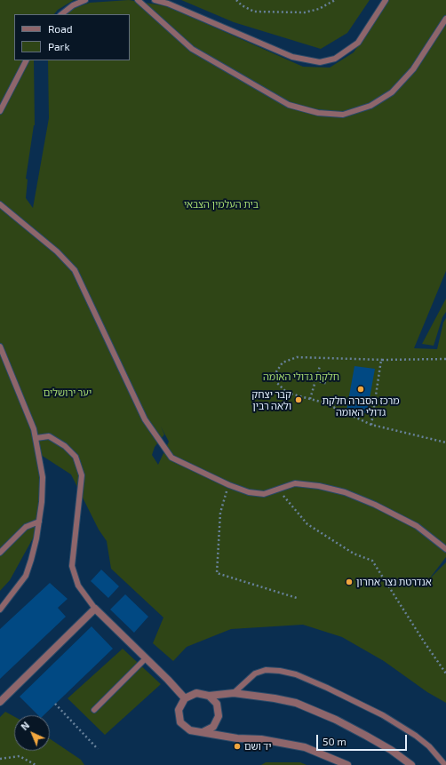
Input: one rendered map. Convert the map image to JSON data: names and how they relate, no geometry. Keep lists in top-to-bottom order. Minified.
{"parks":["בית העלמין הצבאי","חלקת גדולי האומה","יער ירושלים"],"places":["מרכז הסברה חלקת גדולי האומה","קבר יצחק ולאה רבין","אנדרטת נצר אחרון","יד ושם"],"legend":["Road","Park"],"scale_bar":"50 m","north":"top left"}
